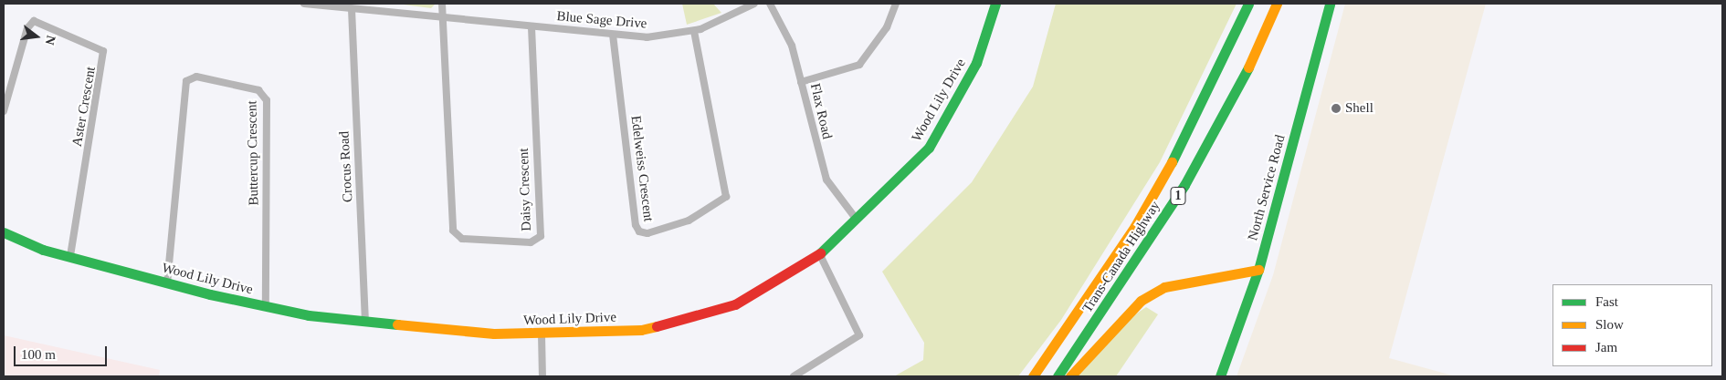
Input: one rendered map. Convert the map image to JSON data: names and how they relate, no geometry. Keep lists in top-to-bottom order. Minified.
{"streets":{"main road":["Wood Lily Drive","North Service Road","1","Trans-Canada Highway"],"street":["Blue Sage Drive","Aster Crescent","Flax Road","Buttercup Crescent","Crocus Road","Edelweiss Crescent","Daisy Crescent"]},"crossings":[["Blue Sage Drive","Crocus Road"],["Blue Sage Drive","Edelweiss Crescent"],["Blue Sage Drive","Daisy Crescent"],["Wood Lily Drive","Aster Crescent"],["Wood Lily Drive","Flax Road"],["Wood Lily Drive","Buttercup Crescent"],["Wood Lily Drive","Crocus Road"]],"places":["Shell"],"legend":["Fast","Slow","Jam"],"scale_bar":"100 m","north":"right"}
